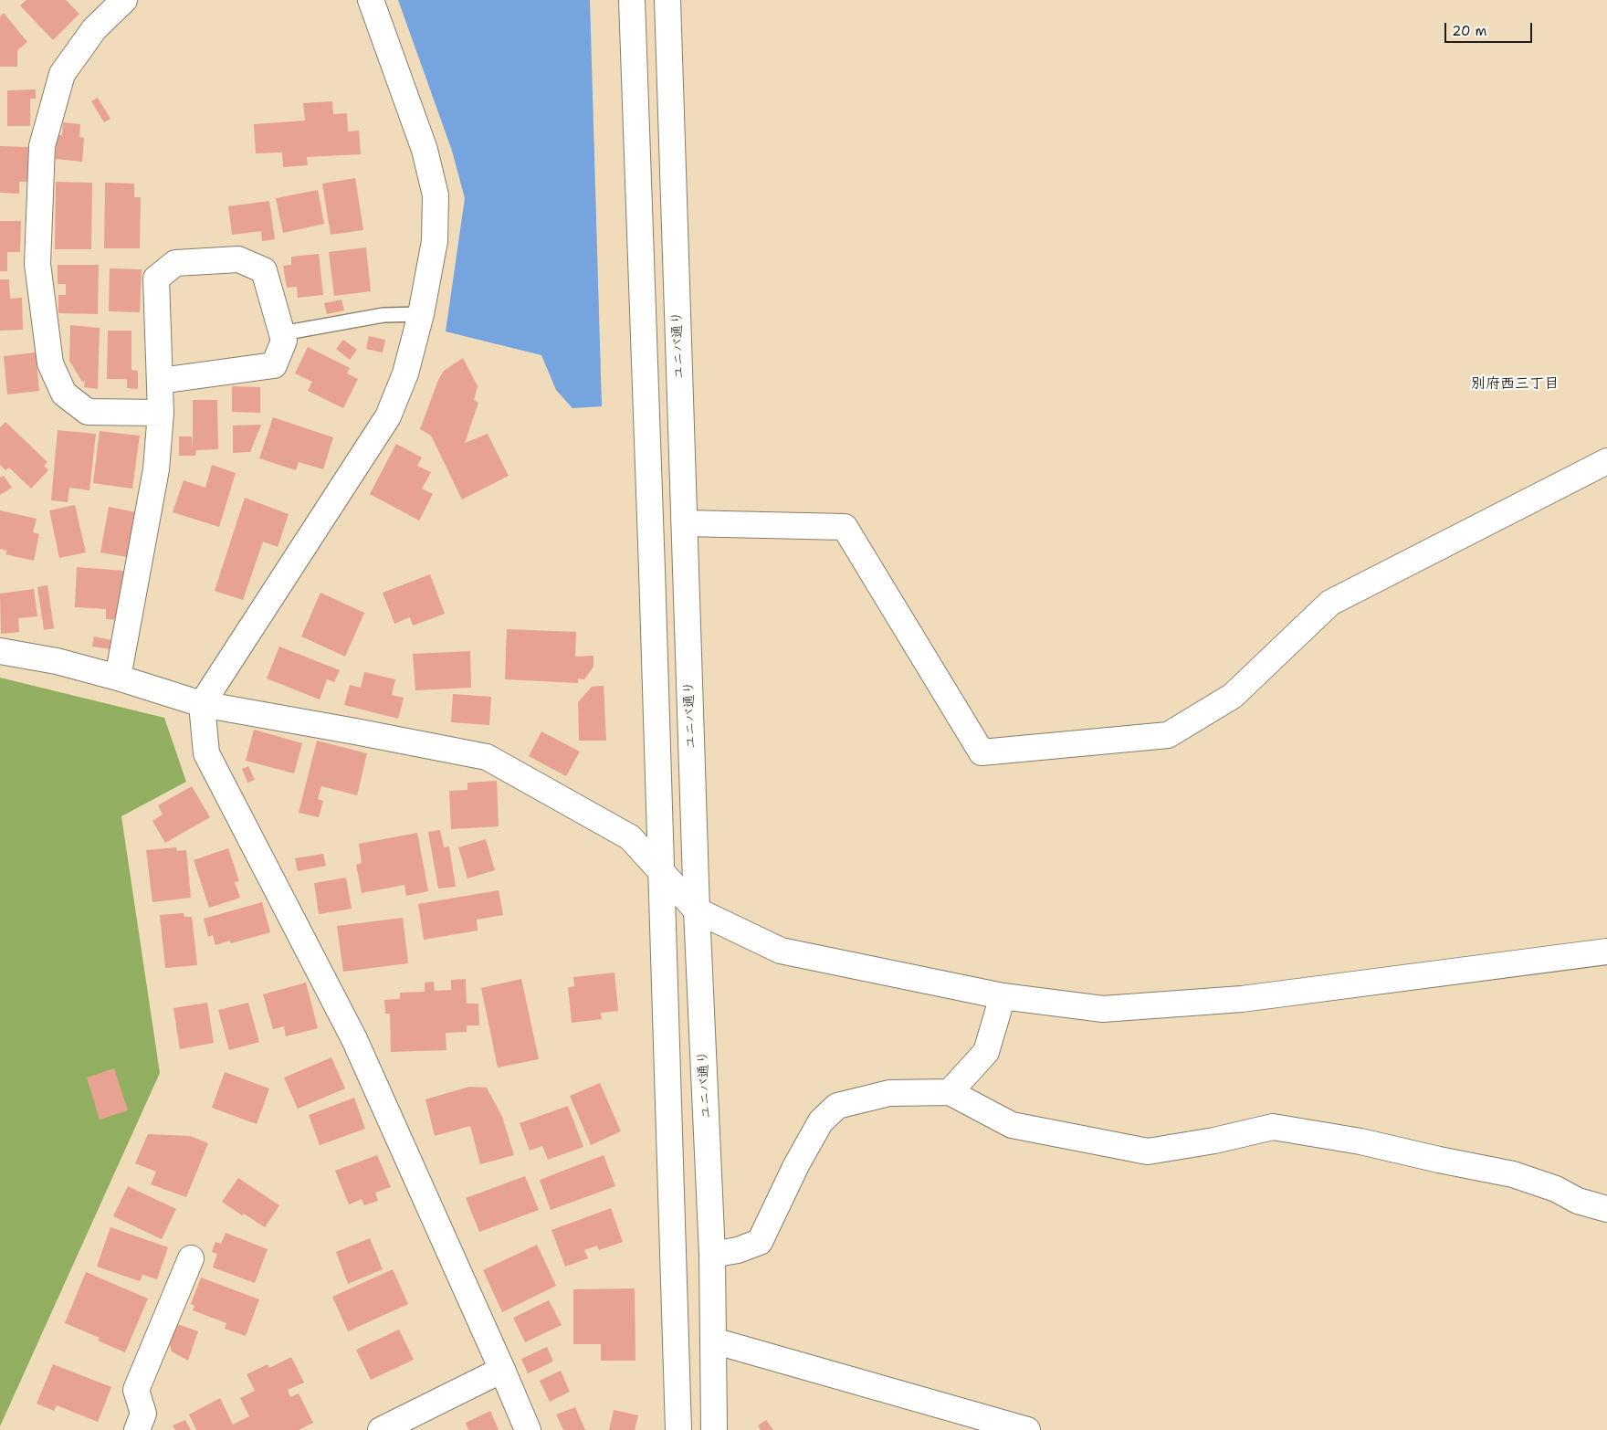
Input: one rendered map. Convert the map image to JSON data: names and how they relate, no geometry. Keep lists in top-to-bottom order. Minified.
{"streets":{"street":["ユニバ通り"]},"districts":["別府西三丁目"],"scale_bar":"20 m"}
